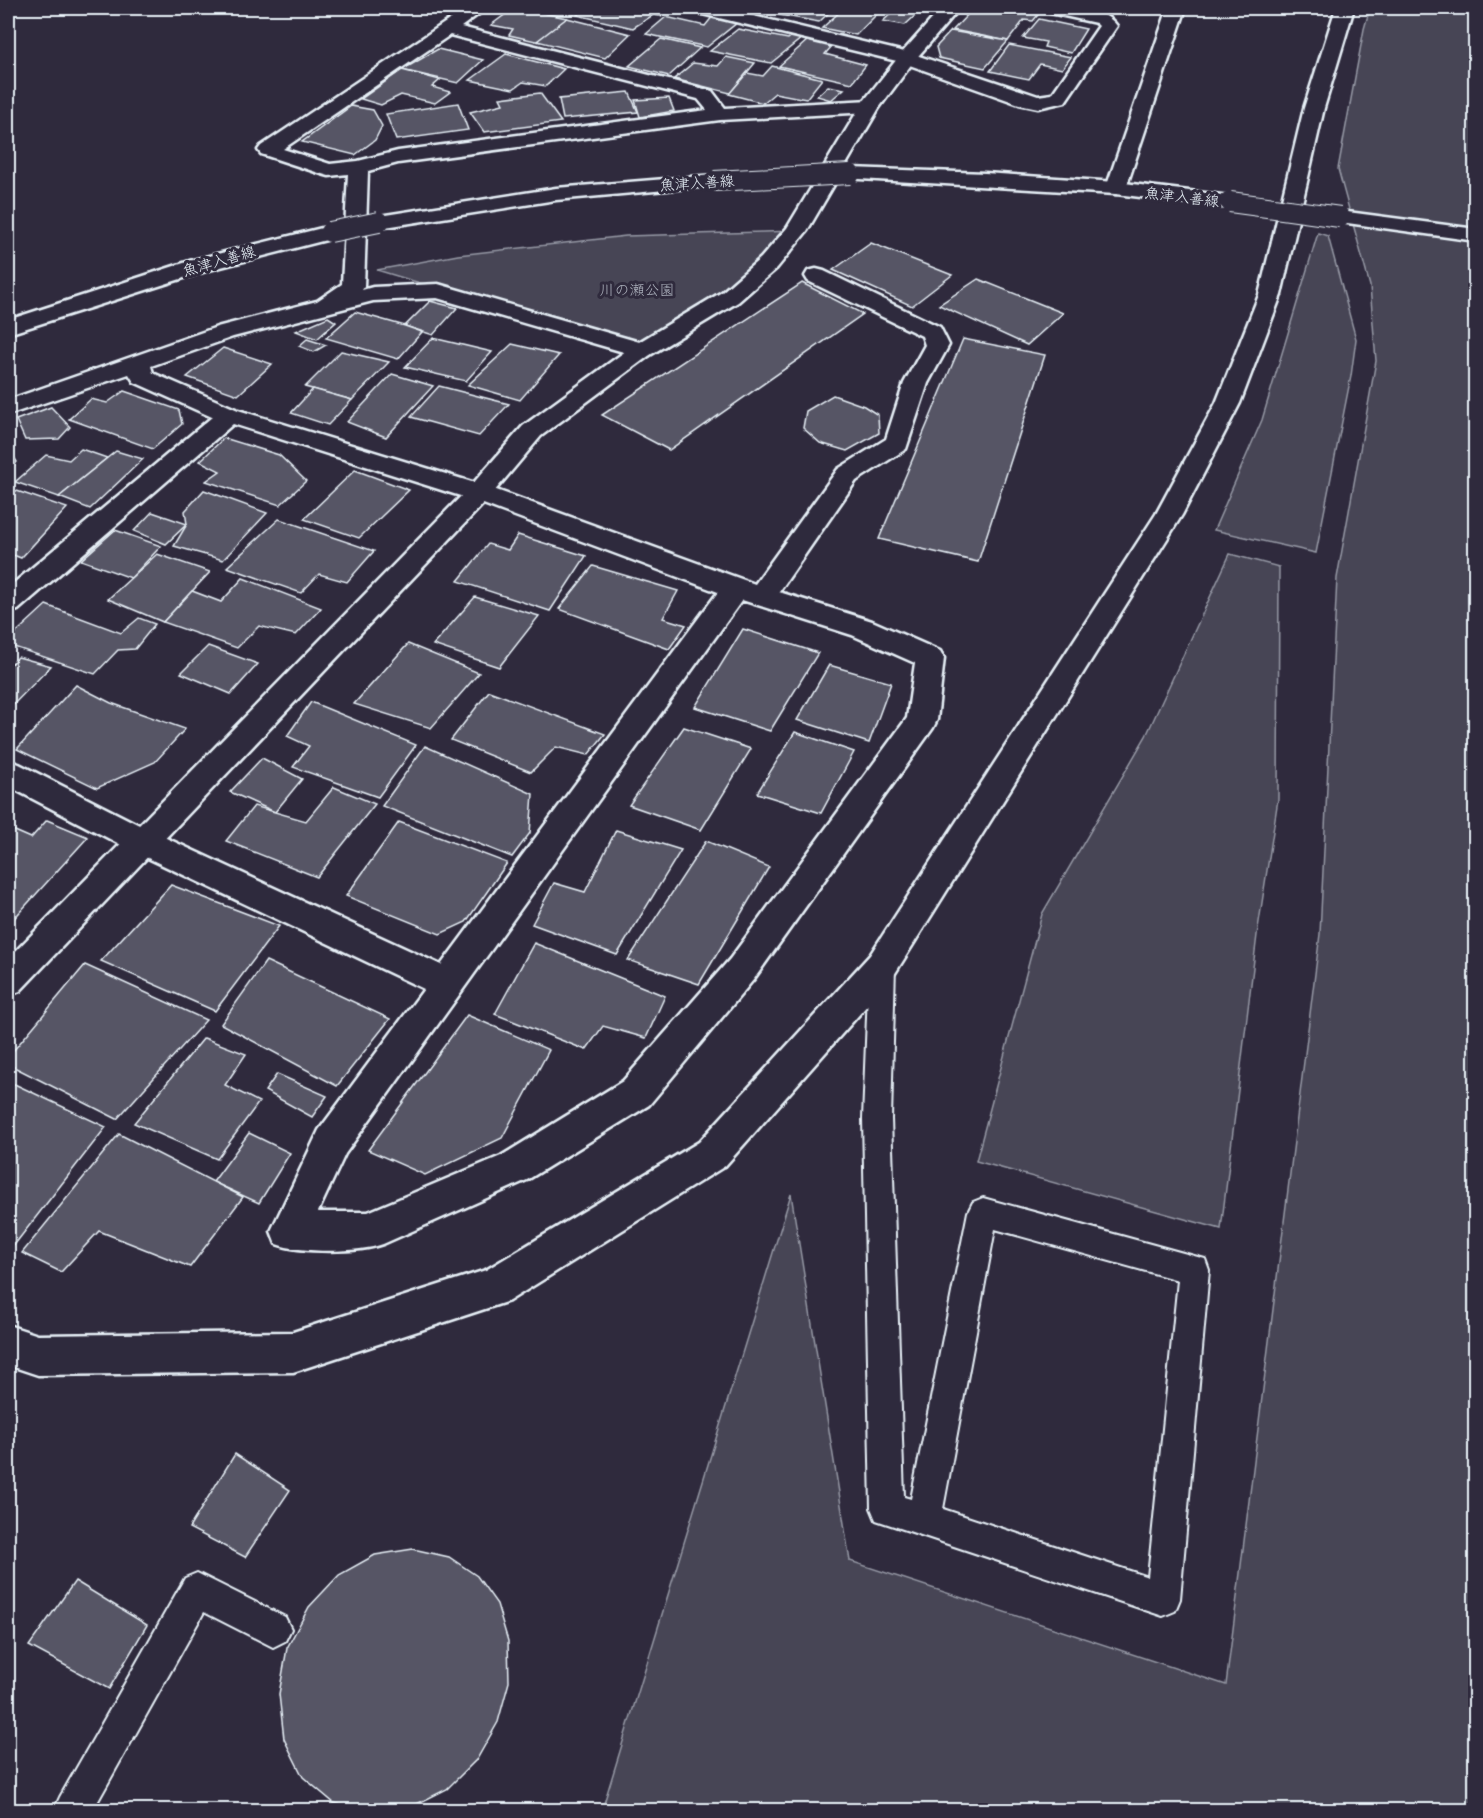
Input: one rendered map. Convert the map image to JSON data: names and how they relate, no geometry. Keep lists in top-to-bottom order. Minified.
{"streets":{"street":["魚津入善線"]},"parks":["川の瀬公園"]}
